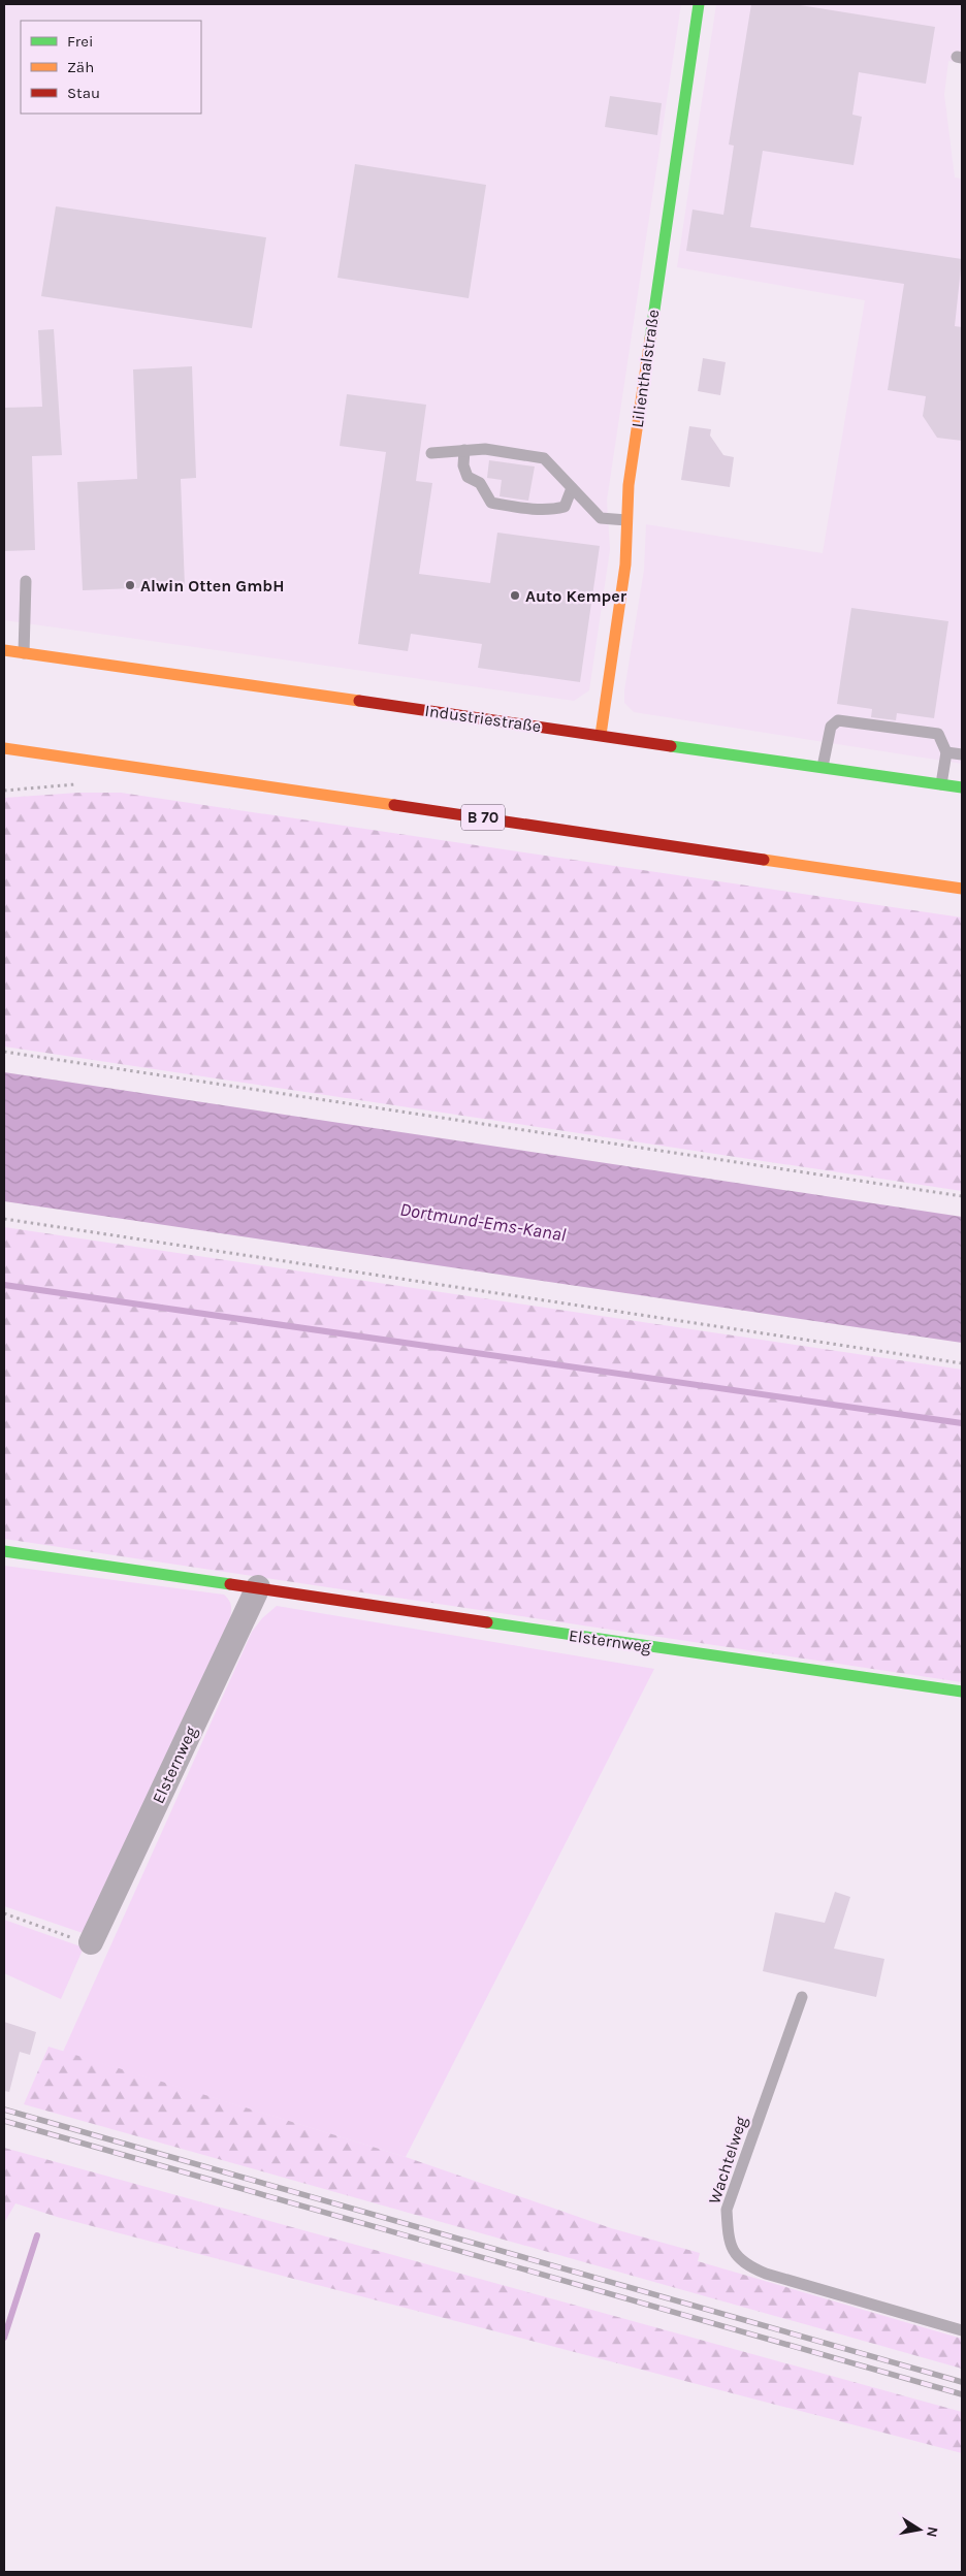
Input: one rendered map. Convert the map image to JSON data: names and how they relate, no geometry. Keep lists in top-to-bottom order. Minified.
{"streets":{"street":["Lilienthalstraße","Industriestraße","B 70","Elsternweg"],"lane":["Wachtelweg"]},"crossings":[["Lilienthalstraße","Industriestraße"]],"water":["Dortmund-Ems-Kanal"],"places":["Alwin Otten GmbH","Auto Kemper"],"legend":["Frei","Zäh","Stau"],"north":"right"}
